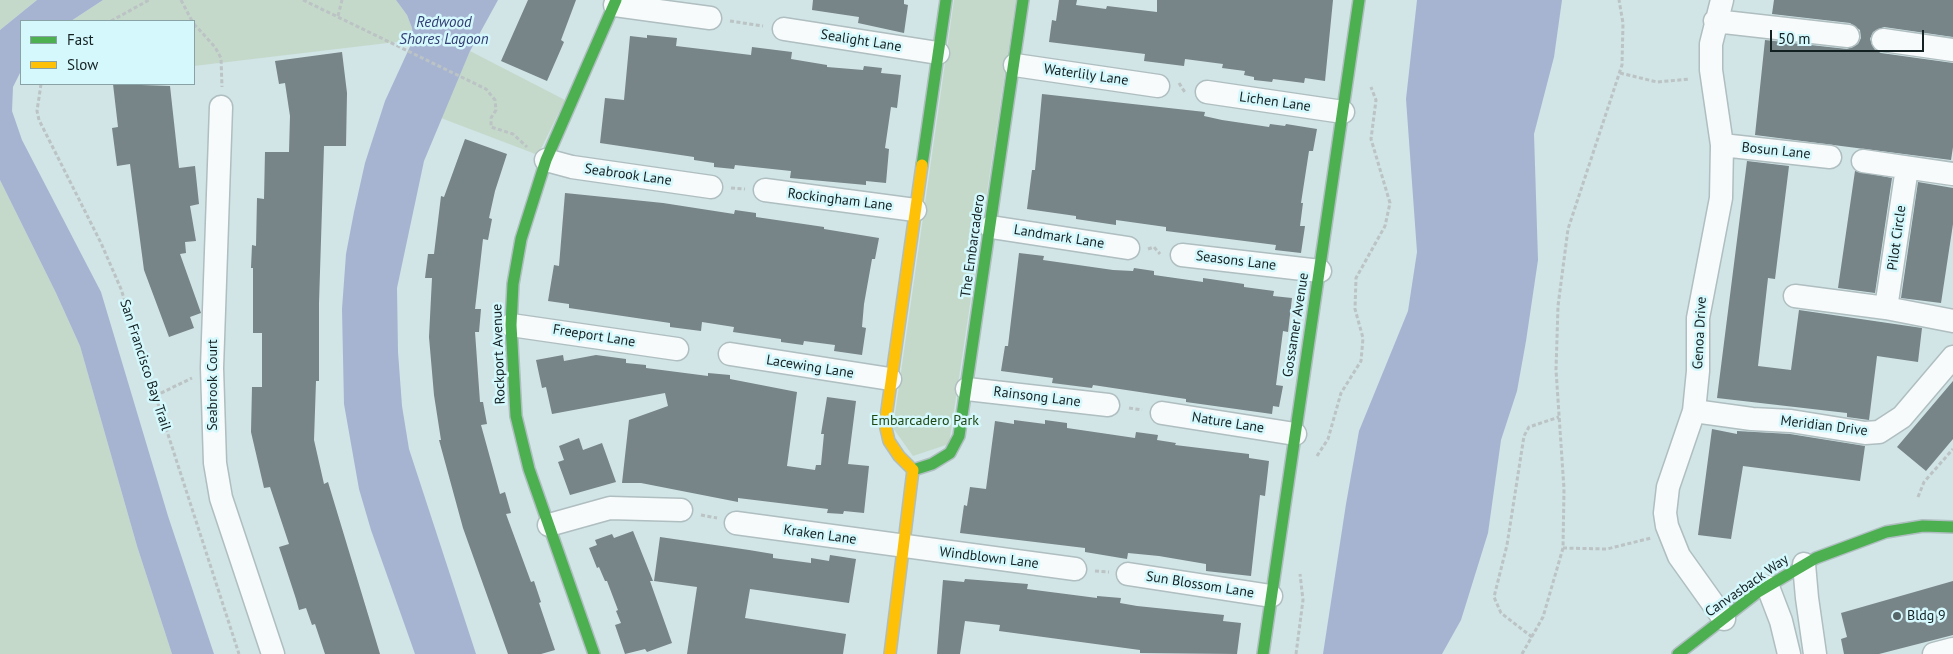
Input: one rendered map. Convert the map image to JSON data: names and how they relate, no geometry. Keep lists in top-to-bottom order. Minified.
{"streets":{"street":["Sealight Lane","Waterlily Lane","Lichen Lane","Bosun Lane","Seabrook Lane","Rockingham Lane","Landmark Lane","Pilot Circle","The Embarcadero","Seasons Lane","Gossamer Avenue","Genoa Drive","Freeport Lane","Rockport Avenue","Lacewing Lane","Seabrook Court","Rainsong Lane","Nature Lane","Meridian Drive","Kraken Lane","Windblown Lane","Sun Blossom Lane","Canvasback Way"],"path":["San Francisco Bay Trail"]},"crossings":[["Waterlily Lane","The Embarcadero"],["Lichen Lane","Gossamer Avenue"],["Bosun Lane","Genoa Drive"],["Seabrook Lane","Rockport Avenue"],["Landmark Lane","The Embarcadero"],["The Embarcadero","Rainsong Lane"],["Seasons Lane","Gossamer Avenue"],["Gossamer Avenue","Nature Lane"],["Gossamer Avenue","Sun Blossom Lane"],["Genoa Drive","Meridian Drive"],["Genoa Drive","Canvasback Way"],["Freeport Lane","Rockport Avenue"],["Kraken Lane","Windblown Lane"]],"water":["Redwood Shores Lagoon"],"parks":["Embarcadero Park"],"places":["Bldg 9"],"legend":["Fast","Slow"],"scale_bar":"50 m"}
